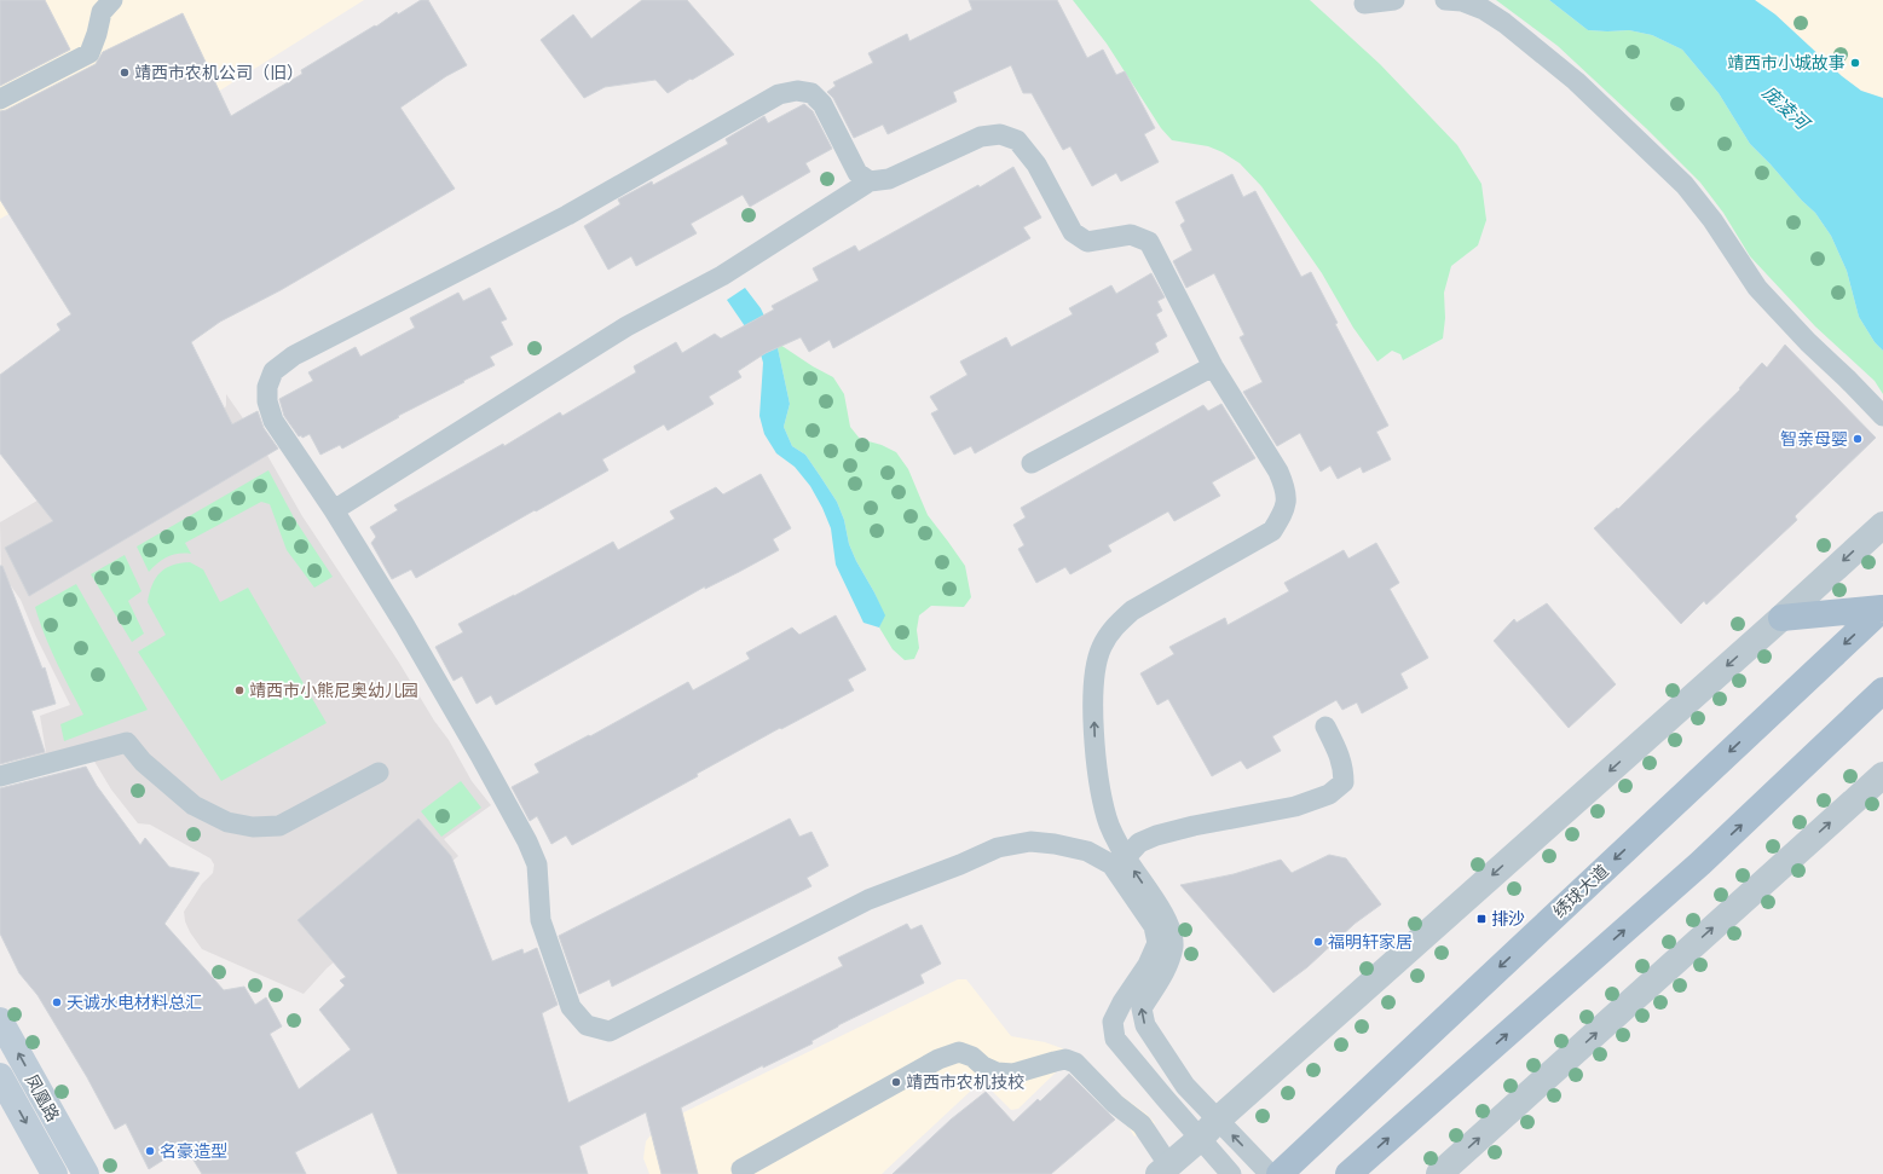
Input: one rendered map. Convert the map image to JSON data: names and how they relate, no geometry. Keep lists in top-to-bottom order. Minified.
{"streets":{"main road":["绣球大道","凤凰路"]},"water":["庞凌河"],"places":{"other":["靖西市小城故事","靖西市农机公司（旧）","智亲母婴","靖西市小熊尼奥幼儿园","福明轩家居","天诚水电材料总汇","靖西市农机技校","名豪造型"],"transit":["排沙"]}}
